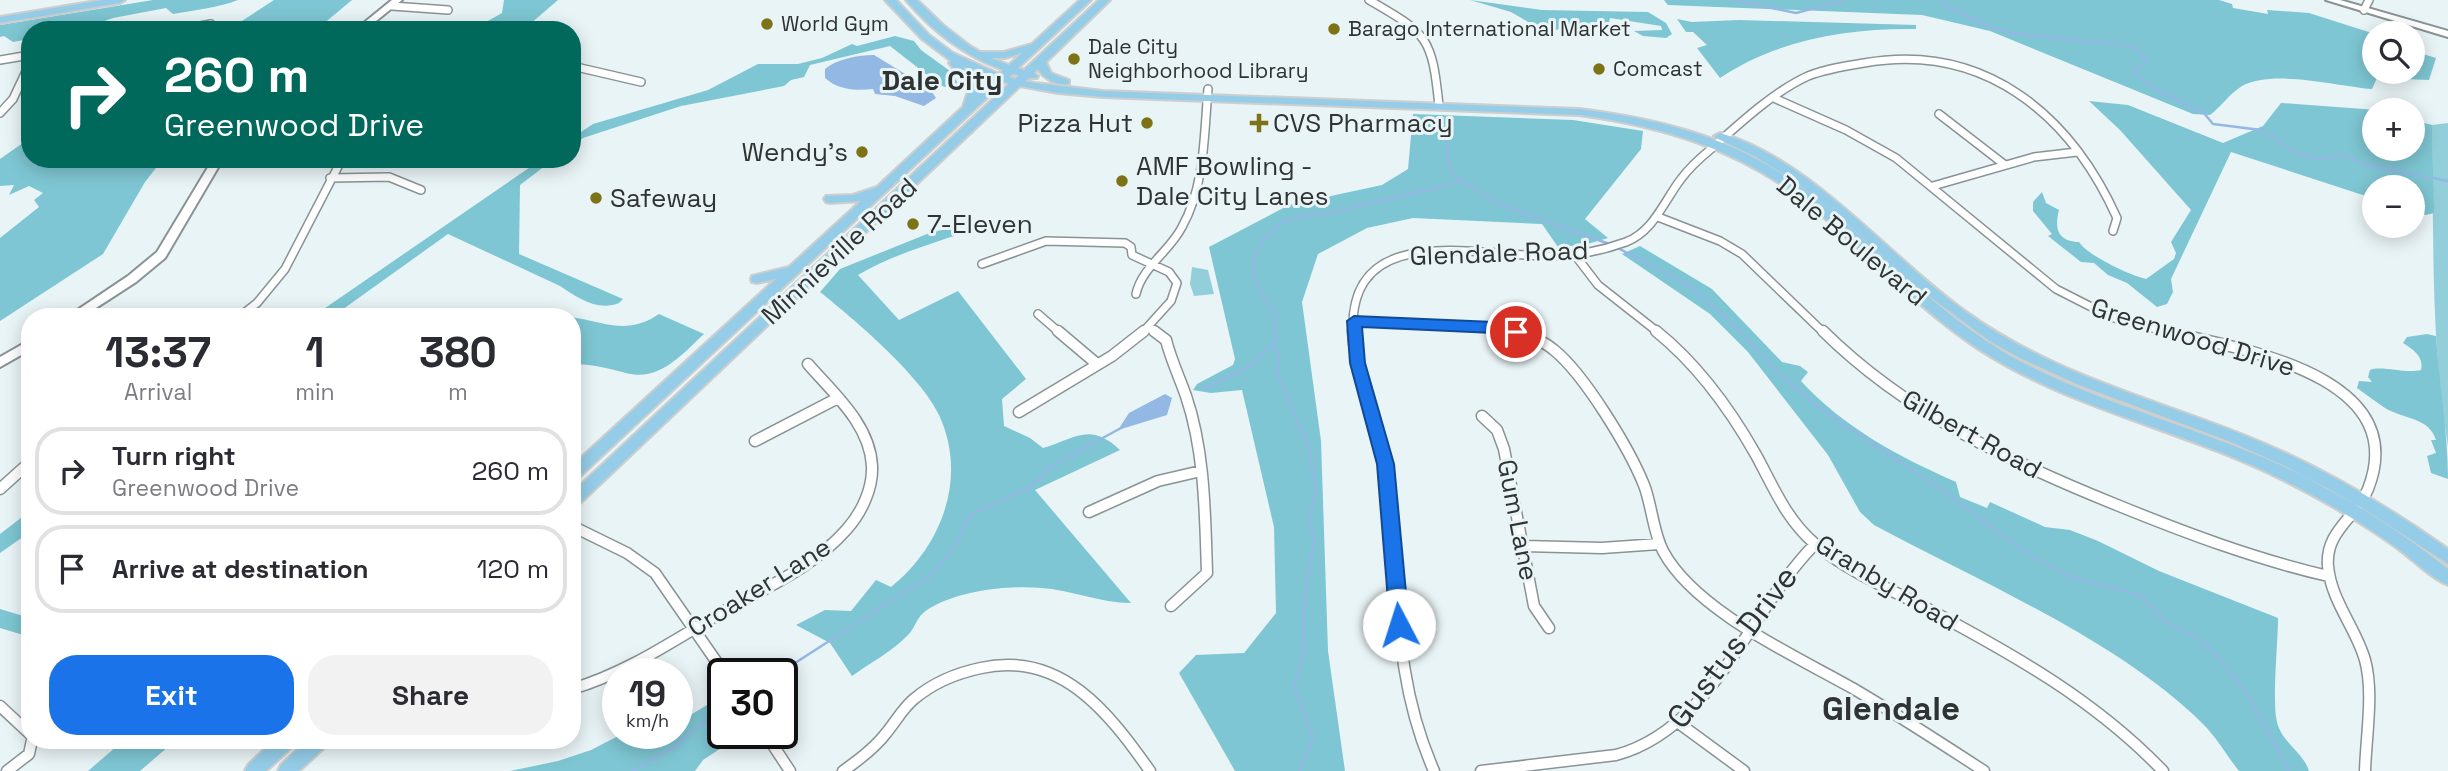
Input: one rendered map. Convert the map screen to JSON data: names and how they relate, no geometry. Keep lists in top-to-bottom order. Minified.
{"streets":{"main road":["Dale Boulevard","Minnieville Road"],"street":["Glendale Road","Greenwood Drive","Gilbert Road","Gum Lane","Granby Road","Croaker Lane","Gustus Drive"]},"crossings":[["Dale Boulevard","Minnieville Road"],["Dale Boulevard","Glendale Road"],["Dale Boulevard","Greenwood Drive"],["Glendale Road","Greenwood Drive"],["Glendale Road","Gilbert Road"],["Glendale Road","Granby Road"],["Greenwood Drive","Gilbert Road"],["Granby Road","Gustus Drive"]],"districts":["Dale City","Glendale"],"places":{"other":["World Gym","Barago International Market","Dale City Neighborhood Library","Comcast","Pizza Hut","Wendy's","AMF Bowling - Dale City Lanes","Safeway","7-Eleven"],"health":["CVS Pharmacy"]},"page":{"map_buttons":["+","−"],"turn":["260 m","Greenwood Drive"],"eta":["13:37","Arrival","1","min","380","m"],"list":[{"name":"Turn right","note":"Greenwood Drive","value":"260 m"},{"name":"Arrive at destination","value":"120 m"}],"buttons":["Exit","Share"],"speed":"19 km/h","limit":"30"}}
